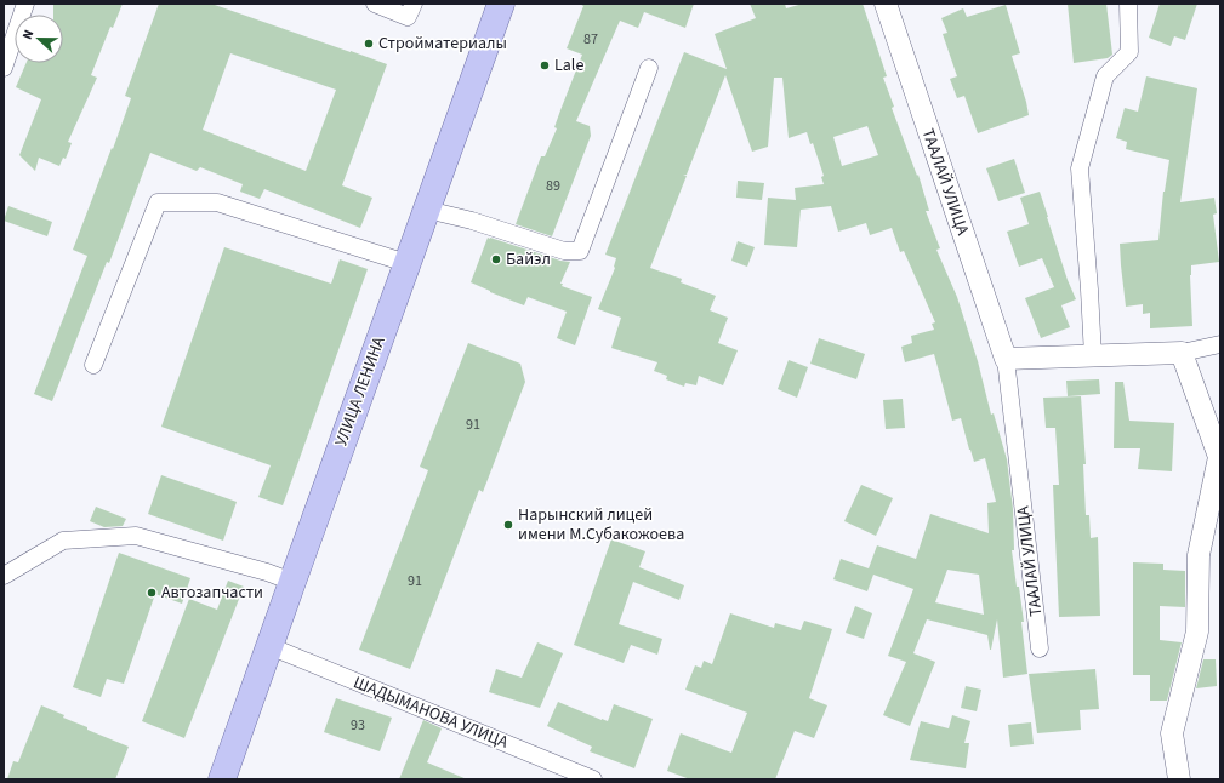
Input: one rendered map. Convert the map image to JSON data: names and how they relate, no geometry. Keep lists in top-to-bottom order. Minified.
{"streets":{"main road":["УЛИЦА ЛЕНИНА"],"street":["ТААЛАЙ УЛИЦА","ШАДЫМАНОВА УЛИЦА"]},"crossings":[["УЛИЦА ЛЕНИНА","ШАДЫМАНОВА УЛИЦА"]],"places":["Стройматериалы","Lale","Байэл","Нарынский лицей имени М.Субакожоева","Автозапчасти"],"house_numbers":["87","89","91","91","93"],"north":"left"}
